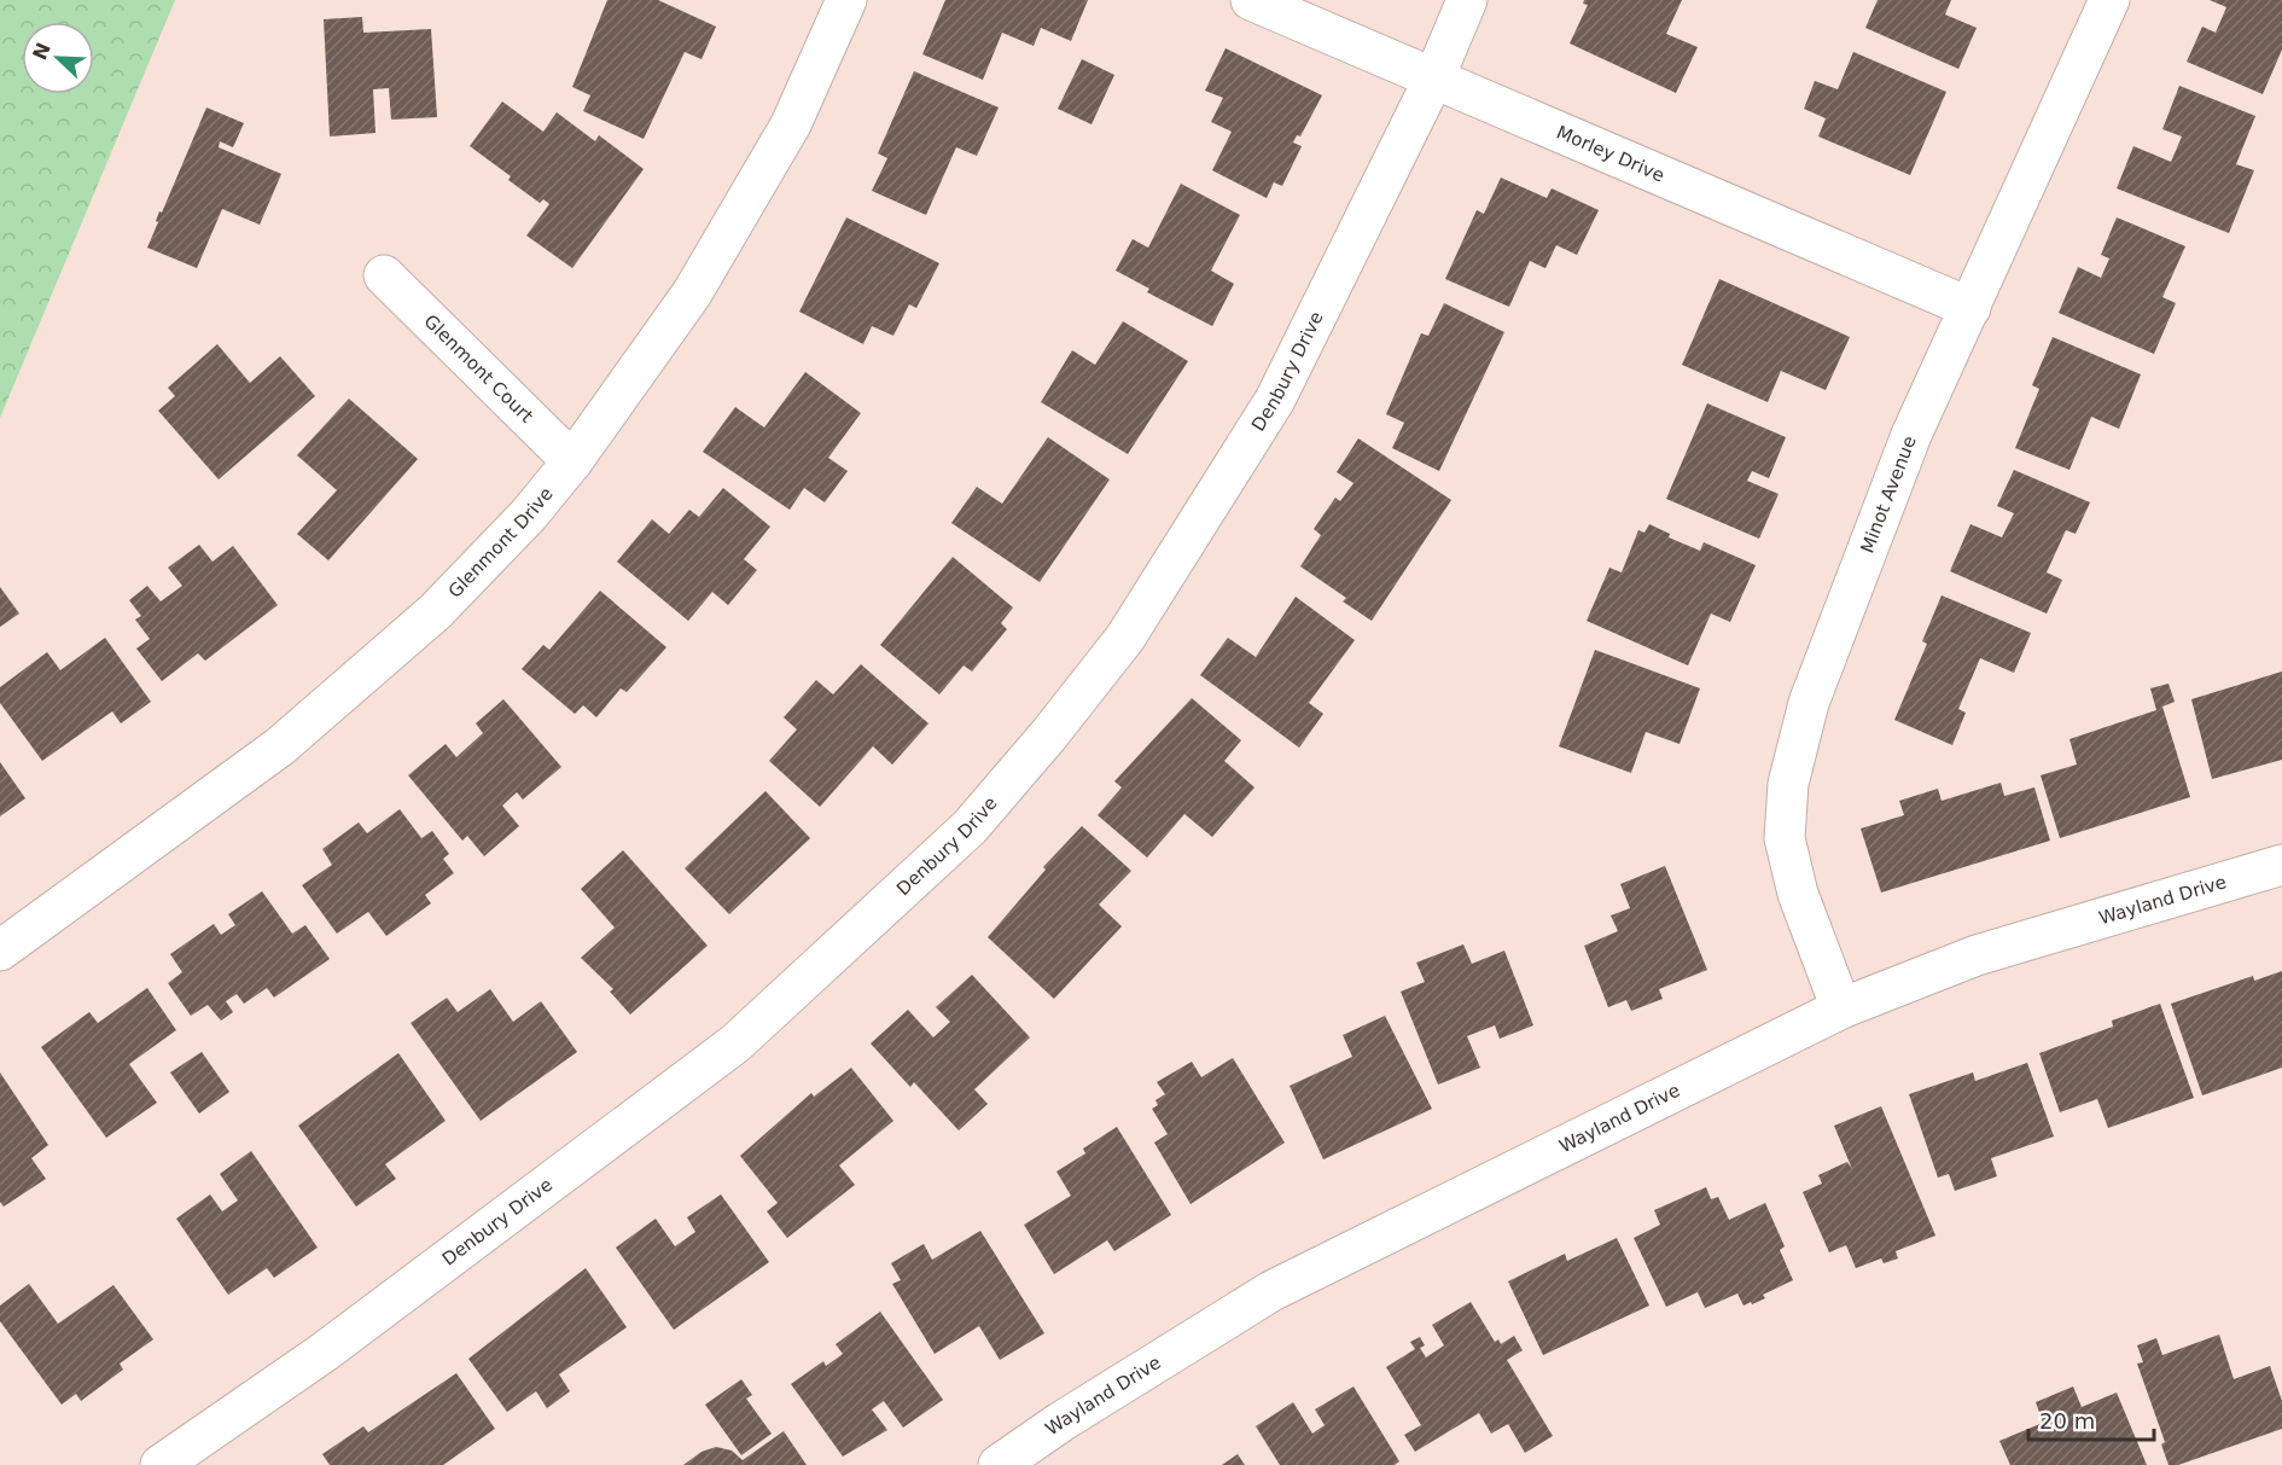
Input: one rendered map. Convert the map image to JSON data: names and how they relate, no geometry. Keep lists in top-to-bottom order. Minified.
{"streets":{"street":["Morley Drive","Glenmont Court","Denbury Drive","Minot Avenue","Glenmont Drive","Wayland Drive"]},"crossings":[["Morley Drive","Denbury Drive"],["Morley Drive","Minot Avenue"],["Glenmont Court","Glenmont Drive"],["Minot Avenue","Wayland Drive"]],"scale_bar":"20 m","north":"top left"}
